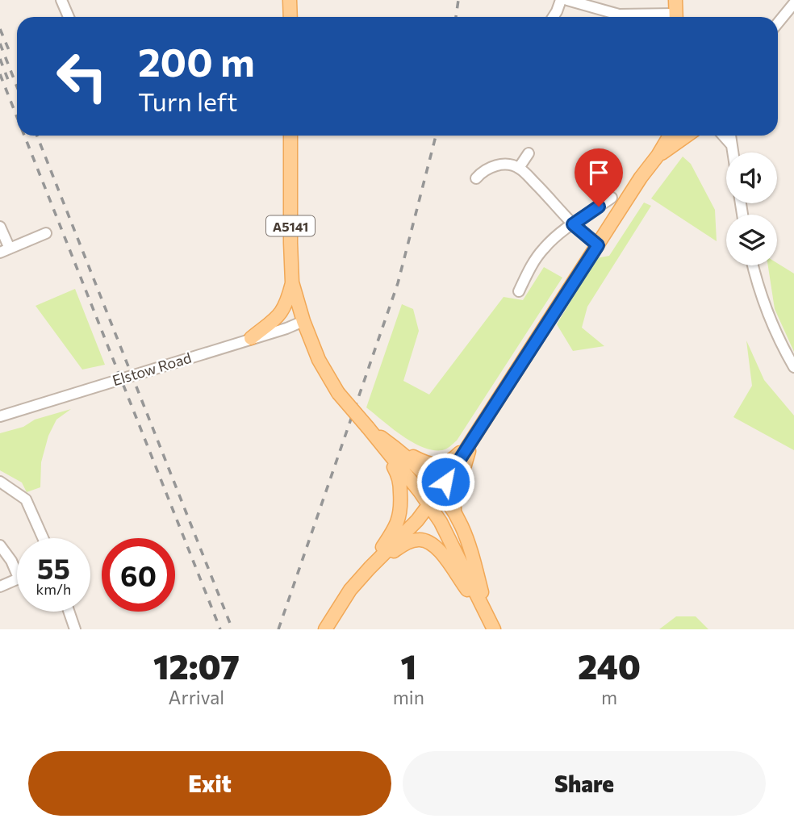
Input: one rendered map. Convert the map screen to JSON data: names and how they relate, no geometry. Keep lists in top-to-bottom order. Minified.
{"streets":{"main road":["A5141"],"street":["Elstow Road"]},"crossings":[["A5141","Elstow Road"]],"page":{"turn":["200 m","Turn left"],"speed":"55 km/h","limit":"60","eta":["12:07","Arrival","1","min","240","m"],"buttons":["Exit","Share"]}}
